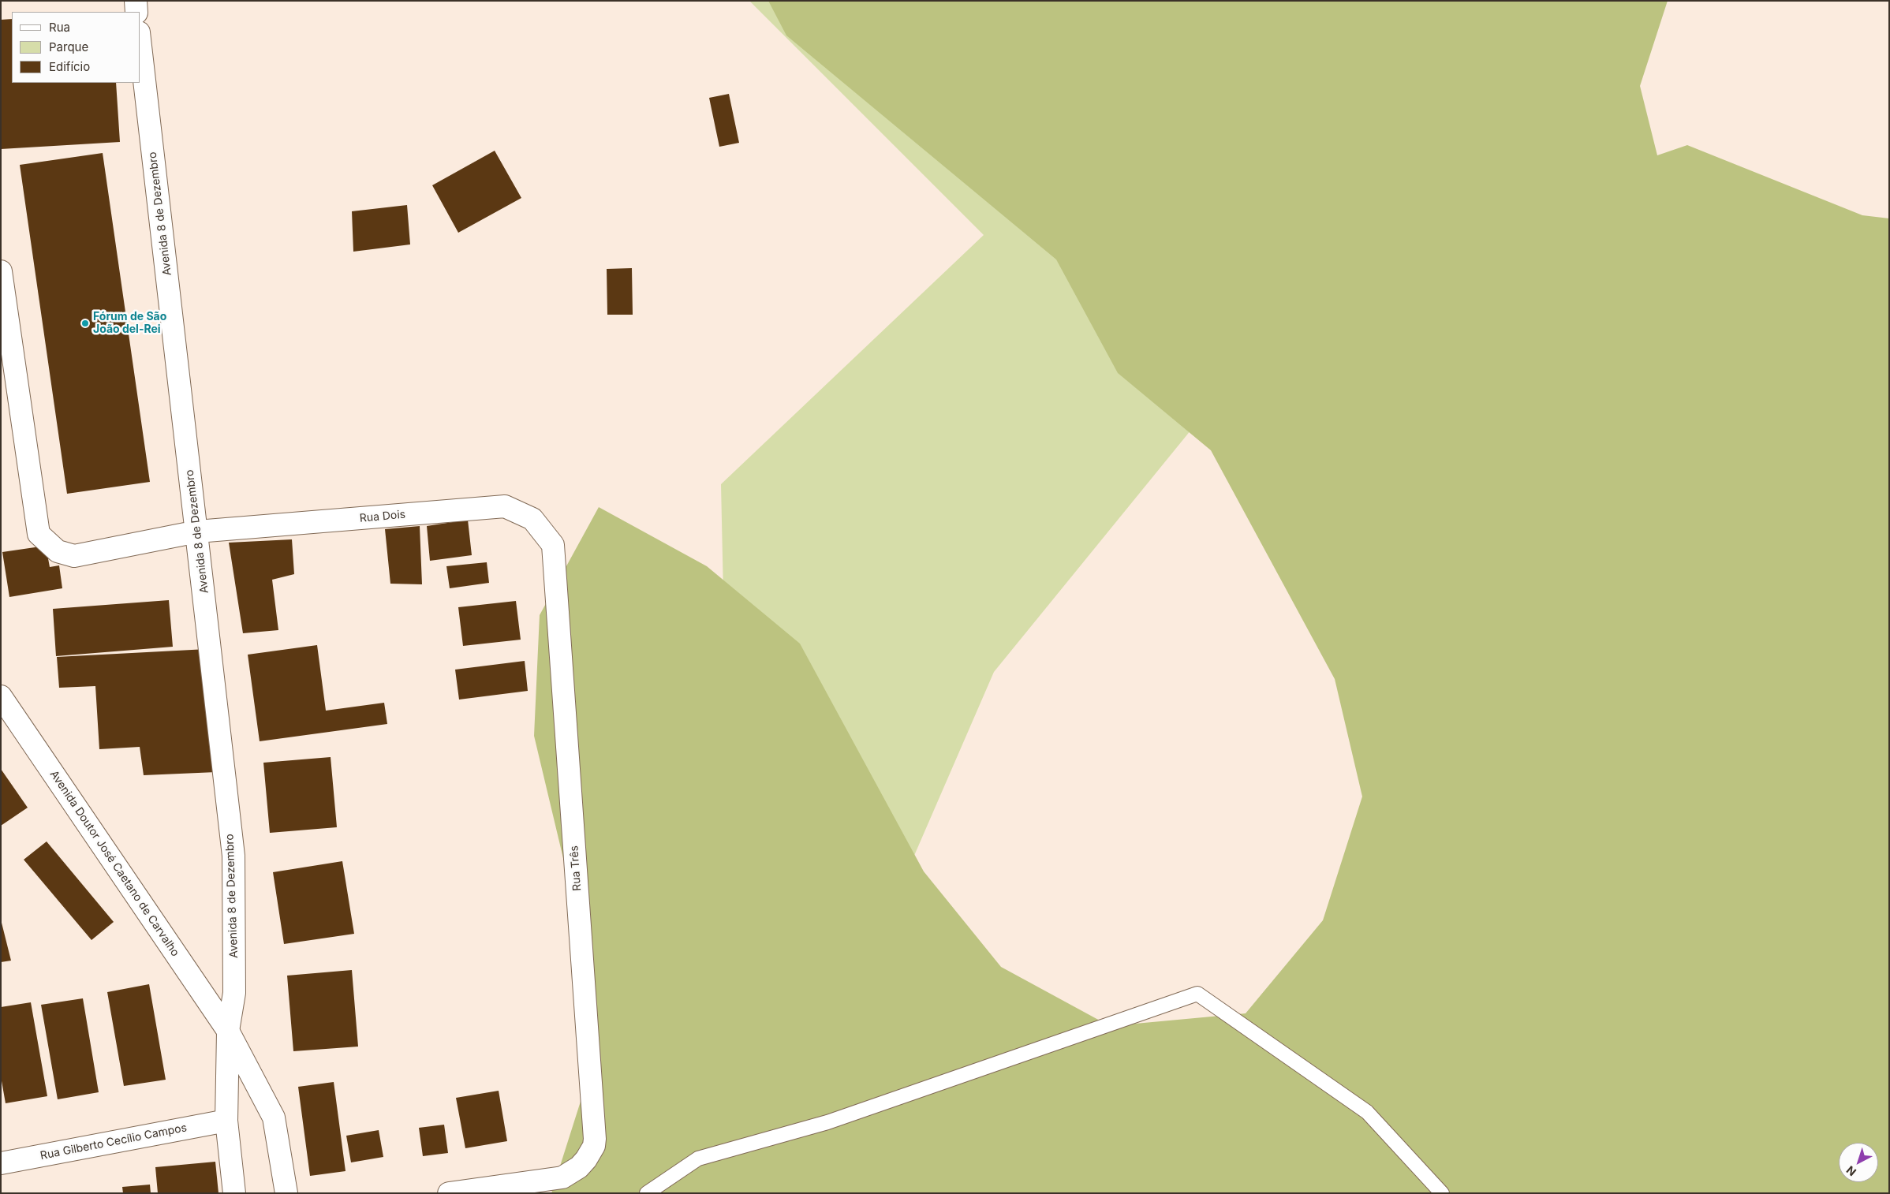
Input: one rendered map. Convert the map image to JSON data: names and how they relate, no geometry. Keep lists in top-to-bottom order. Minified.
{"streets":{"street":["Avenida 8 de Dezembro","Rua Dois","Avenida Doutor José Caetano de Carvalho","Rua Três","Rua Gilberto Cecílio Campos"]},"crossings":[["Avenida 8 de Dezembro","Rua Dois"],["Avenida 8 de Dezembro","Avenida Doutor José Caetano de Carvalho"],["Avenida 8 de Dezembro","Rua Gilberto Cecílio Campos"],["Rua Dois","Rua Três"]],"places":["Fórum de São João del-Rei"],"legend":["Rua","Parque","Edifício"],"north":"bottom left"}
